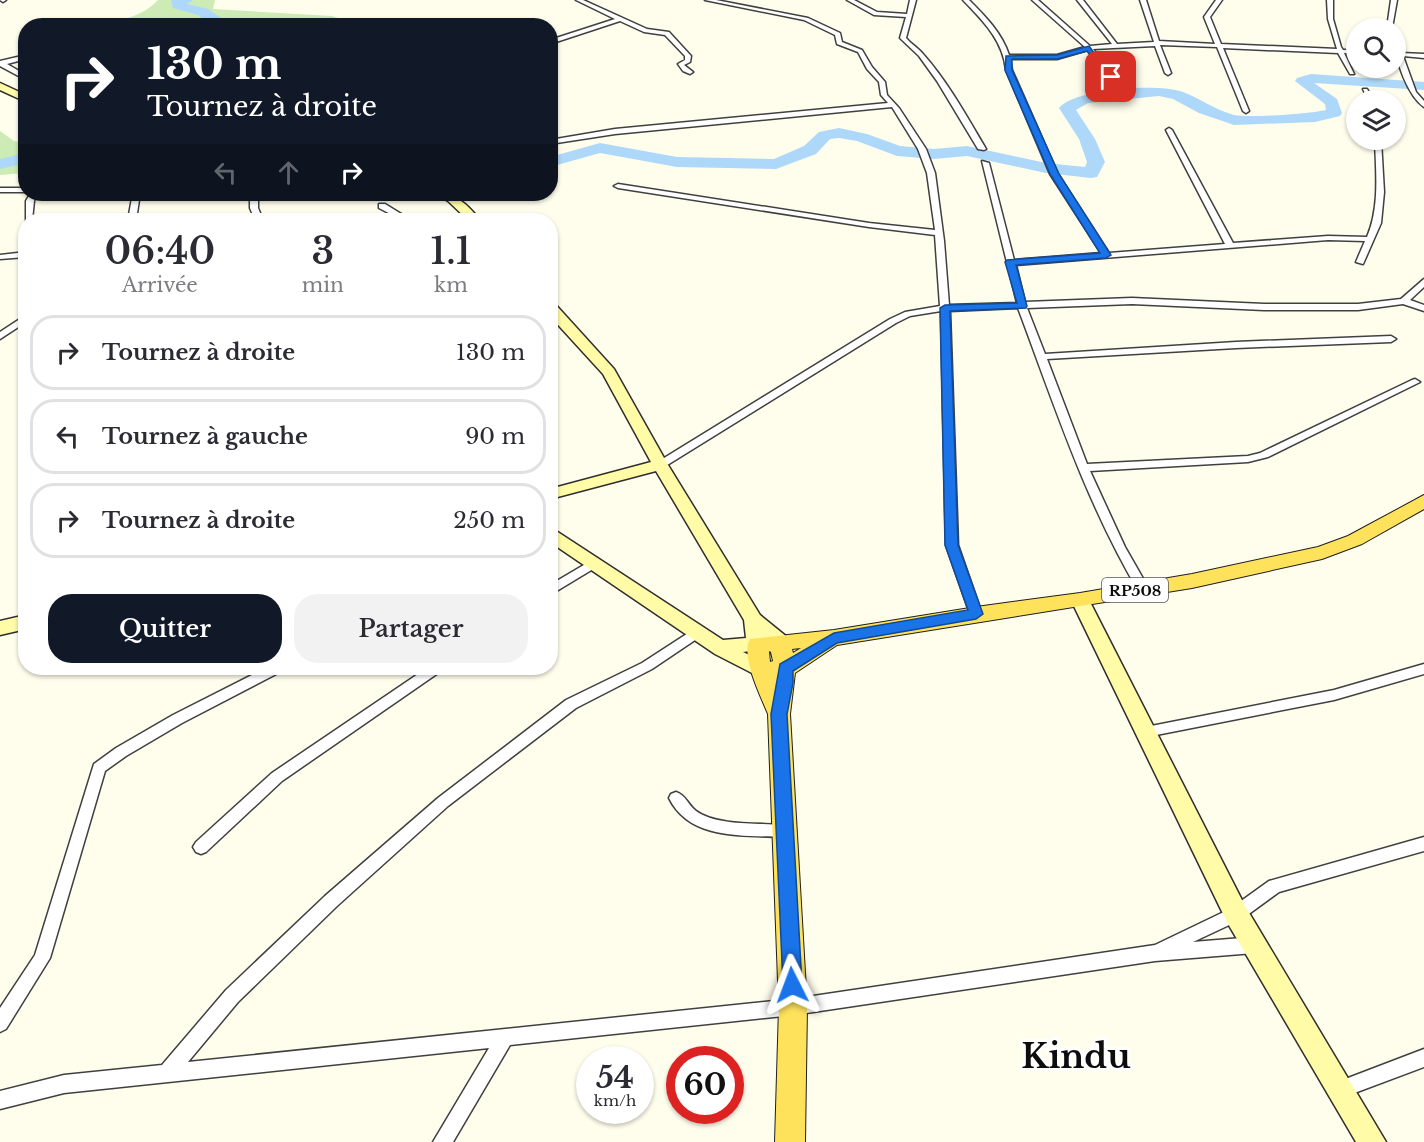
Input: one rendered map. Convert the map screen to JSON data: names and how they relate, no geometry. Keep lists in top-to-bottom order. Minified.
{"streets":{"main road":["RP508"]},"districts":["Kindu"],"page":{"turn":["130 m","Tournez à droite"],"eta":["06:40","Arrivée","3","min","1.1","km"],"list":[{"name":"Tournez à droite","value":"130 m"},{"name":"Tournez à gauche","value":"90 m"},{"name":"Tournez à droite","value":"250 m"}],"buttons":["Quitter","Partager"],"speed":"54 km/h","limit":"60"}}
